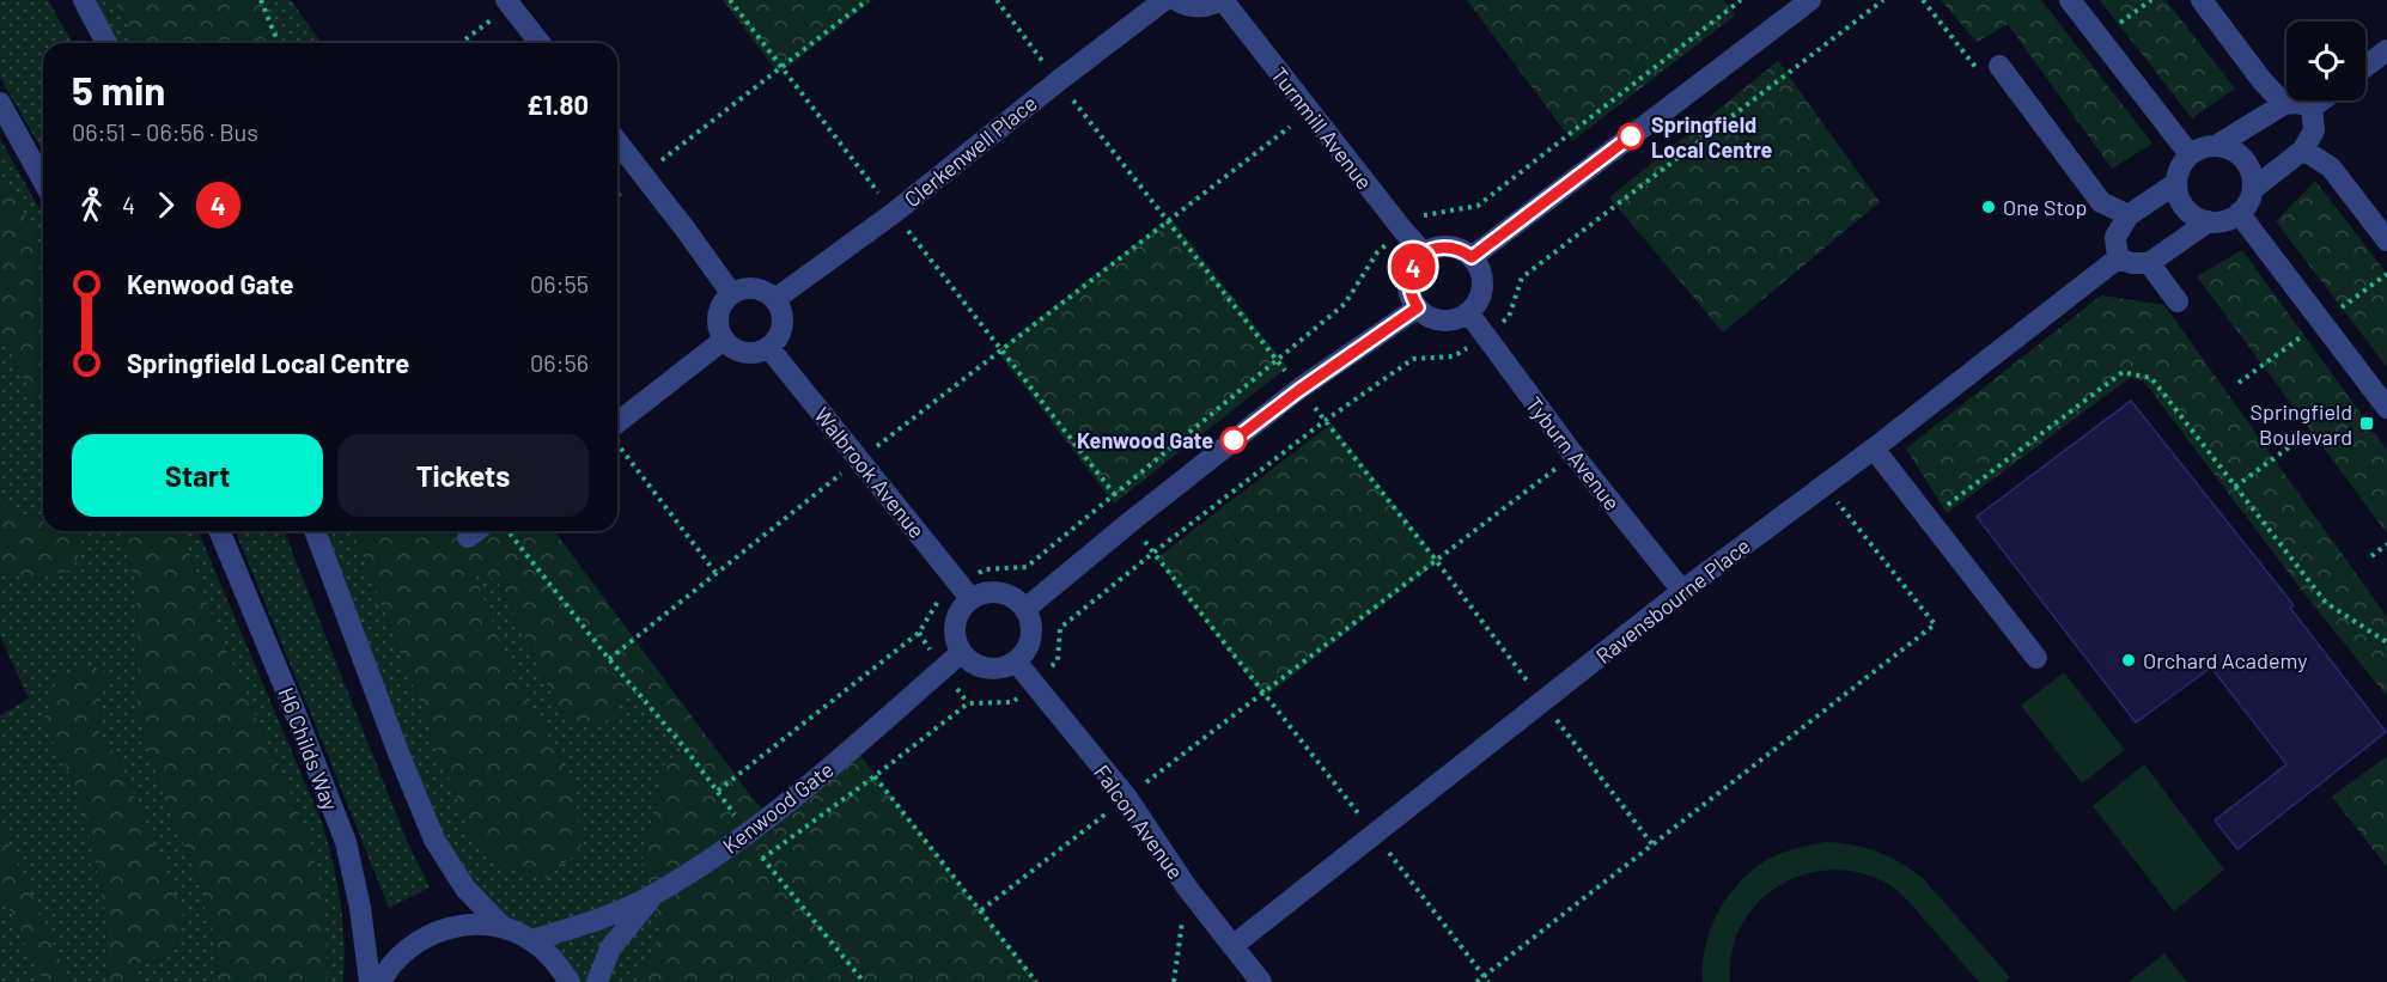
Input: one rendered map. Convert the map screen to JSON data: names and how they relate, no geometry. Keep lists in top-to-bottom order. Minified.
{"streets":{"street":["Turnmill Avenue","Clerkenwell Place","Tyburn Avenue","Walbrook Avenue","Ravensbourne Place","H6 Childs Way","Kenwood Gate","Falcon Avenue"]},"crossings":[["Turnmill Avenue","Tyburn Avenue"],["Clerkenwell Place","Walbrook Avenue"],["Tyburn Avenue","Ravensbourne Place"],["Walbrook Avenue","Kenwood Gate"],["Walbrook Avenue","Falcon Avenue"],["Ravensbourne Place","Falcon Avenue"],["Kenwood Gate","Falcon Avenue"]],"places":{"other":["Springfield Local Centre","One Stop","Kenwood Gate","Orchard Academy"],"transit":["Springfield Boulevard"]},"lines":["bus line 4"],"page":{"on_map":"4","heading":["5 min","06:51 – 06:56 · Bus","£1.80"],"legs":["4","4"],"list":[{"name":"Kenwood Gate","value":"06:55"},{"name":"Springfield Local Centre","value":"06:56"}],"buttons":["Start","Tickets"]}}
